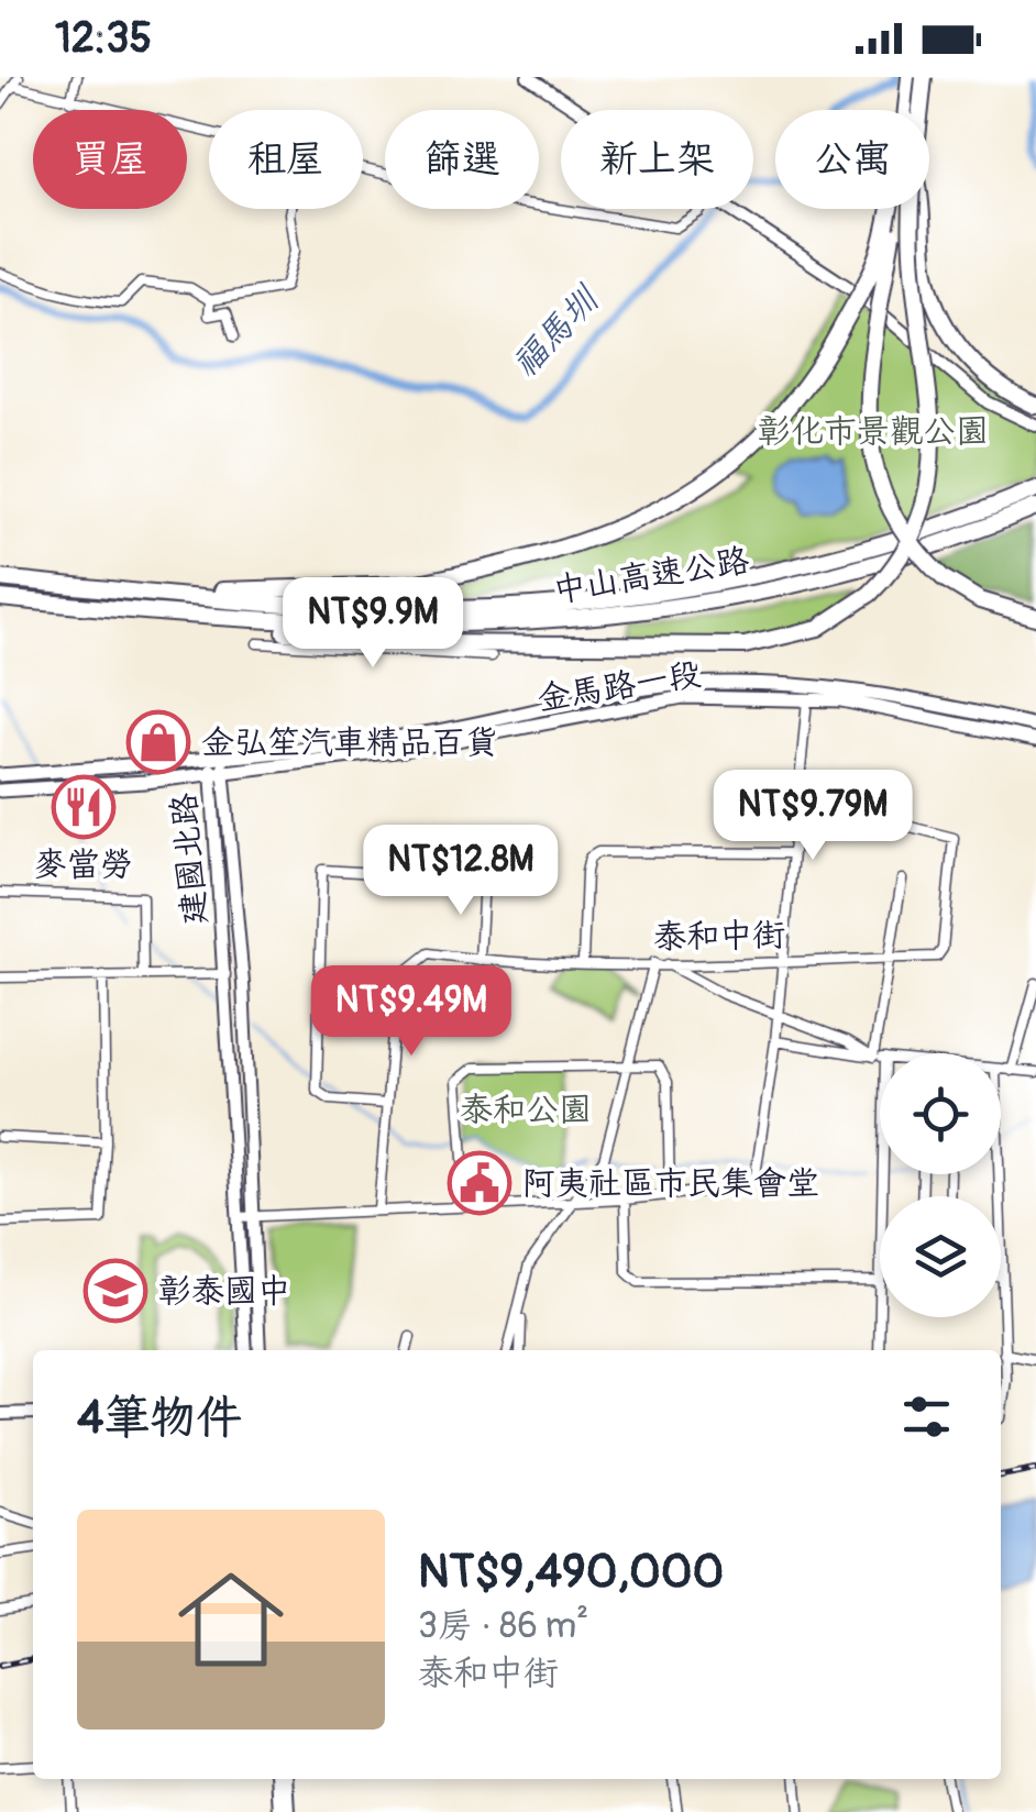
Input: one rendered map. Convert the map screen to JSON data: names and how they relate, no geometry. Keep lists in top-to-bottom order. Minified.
{"streets":{"highway":["中山高速公路"],"main road":["金馬路一段"],"street":["建國北路","泰和中街"]},"crossings":[["金馬路一段","建國北路"]],"water":["福馬圳"],"parks":["彰化市景觀公園","泰和公園"],"places":{"shop":["金弘笙汽車精品百貨"],"restaurant":["麥當勞"],"public building":["阿夷社區市民集會堂"],"school or university":["彰泰國中"]},"page":{"status":"12:35","chip":["買屋","租屋","篩選","新上架","公寓"],"price":["NT$9.9M","NT$9.79M","NT$12.8M","NT$9.49M"],"heading":"4筆物件","list":[{"name":"NT$9,490,000","note":"3房 · 86 m² · 泰和中街"}]}}
